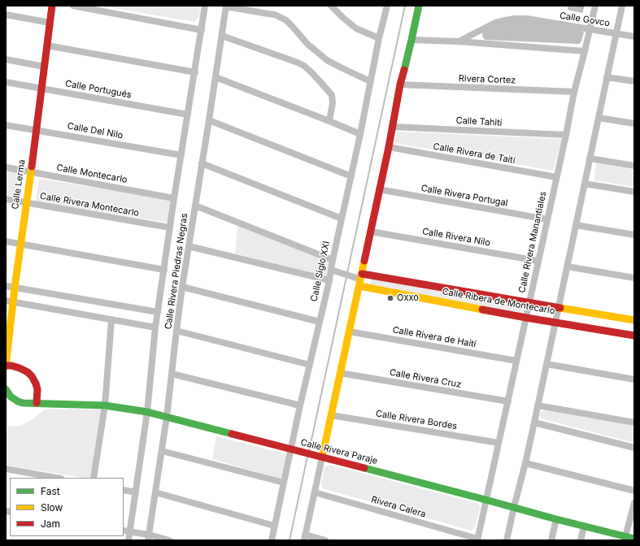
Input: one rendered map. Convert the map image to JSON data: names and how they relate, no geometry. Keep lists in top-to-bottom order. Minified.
{"streets":{"street":["Calle Govco","Rivera Cortez","Calle Portugués","Calle Tahití","Calle Del Nilo","Calle Rivera de Taití","Calle Montecarlo","Calle Lerma","Calle Rivera Portugal","Calle Rivera Montecarlo","Calle Rivera Nilo","Calle Rivera Manantiales","Calle Rivera Piedras Negras","Calle Siglo XXI","Calle Ribera de Montecarlo","Calle Rivera de Haití","Calle Rivera Cruz","Calle Rivera Bordes","Calle Rivera Paraje","Rivera Calera"]},"crossings":[["Calle Govco","Calle Rivera Manantiales"],["Rivera Cortez","Calle Rivera Manantiales"],["Calle Portugués","Calle Lerma"],["Calle Portugués","Calle Rivera Piedras Negras"],["Calle Tahití","Calle Rivera Manantiales"],["Calle Del Nilo","Calle Lerma"],["Calle Del Nilo","Calle Rivera Piedras Negras"],["Calle Rivera de Taití","Calle Rivera Manantiales"],["Calle Montecarlo","Calle Lerma"],["Calle Montecarlo","Calle Rivera Piedras Negras"],["Calle Lerma","Calle Rivera Montecarlo"],["Calle Rivera Portugal","Calle Rivera Manantiales"],["Calle Rivera Montecarlo","Calle Rivera Piedras Negras"],["Calle Rivera Nilo","Calle Rivera Manantiales"],["Calle Rivera Manantiales","Calle Ribera de Montecarlo"],["Calle Rivera Manantiales","Calle Rivera de Haití"],["Calle Rivera Manantiales","Calle Rivera Cruz"],["Calle Rivera Manantiales","Calle Rivera Bordes"],["Calle Rivera Manantiales","Calle Rivera Paraje"],["Calle Rivera Manantiales","Rivera Calera"],["Calle Rivera Piedras Negras","Calle Rivera Paraje"],["Calle Siglo XXI","Calle Rivera Paraje"]],"places":["Oxxo"],"legend":["Fast","Slow","Jam"]}
